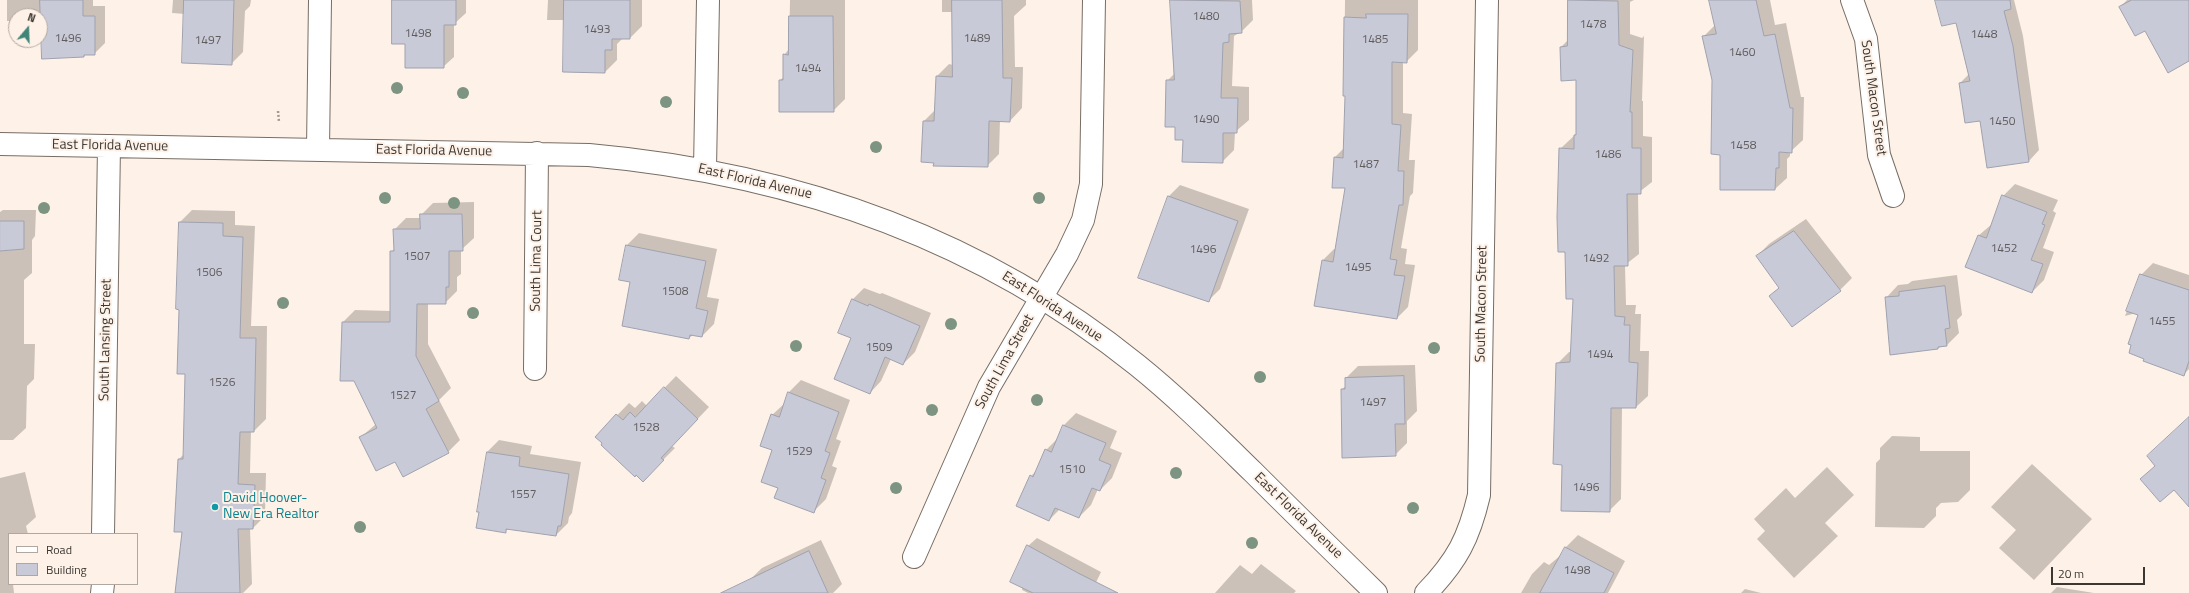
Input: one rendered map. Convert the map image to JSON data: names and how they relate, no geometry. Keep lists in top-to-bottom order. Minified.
{"streets":{"street":["South Macon Street","East Florida Avenue","South Lima Court","South Lansing Street","South Lima Street"]},"crossings":[["East Florida Avenue","South Lima Court"],["East Florida Avenue","South Lansing Street"],["East Florida Avenue","South Lima Street"]],"places":["David Hoover- New Era Realtor"],"house_numbers":["1480","1478","1493","1498","1448","1496","1489","1485","1497","1460","1494","1490","1450","1458","1486","1487","1452","1496","1507","1492","1495","1506","1508","1455","1509","1494","1526","1527","1497","1528","1529","1510","1496","1557","1498"],"legend":["Road","Building"],"scale_bar":"20 m","north":"top"}
